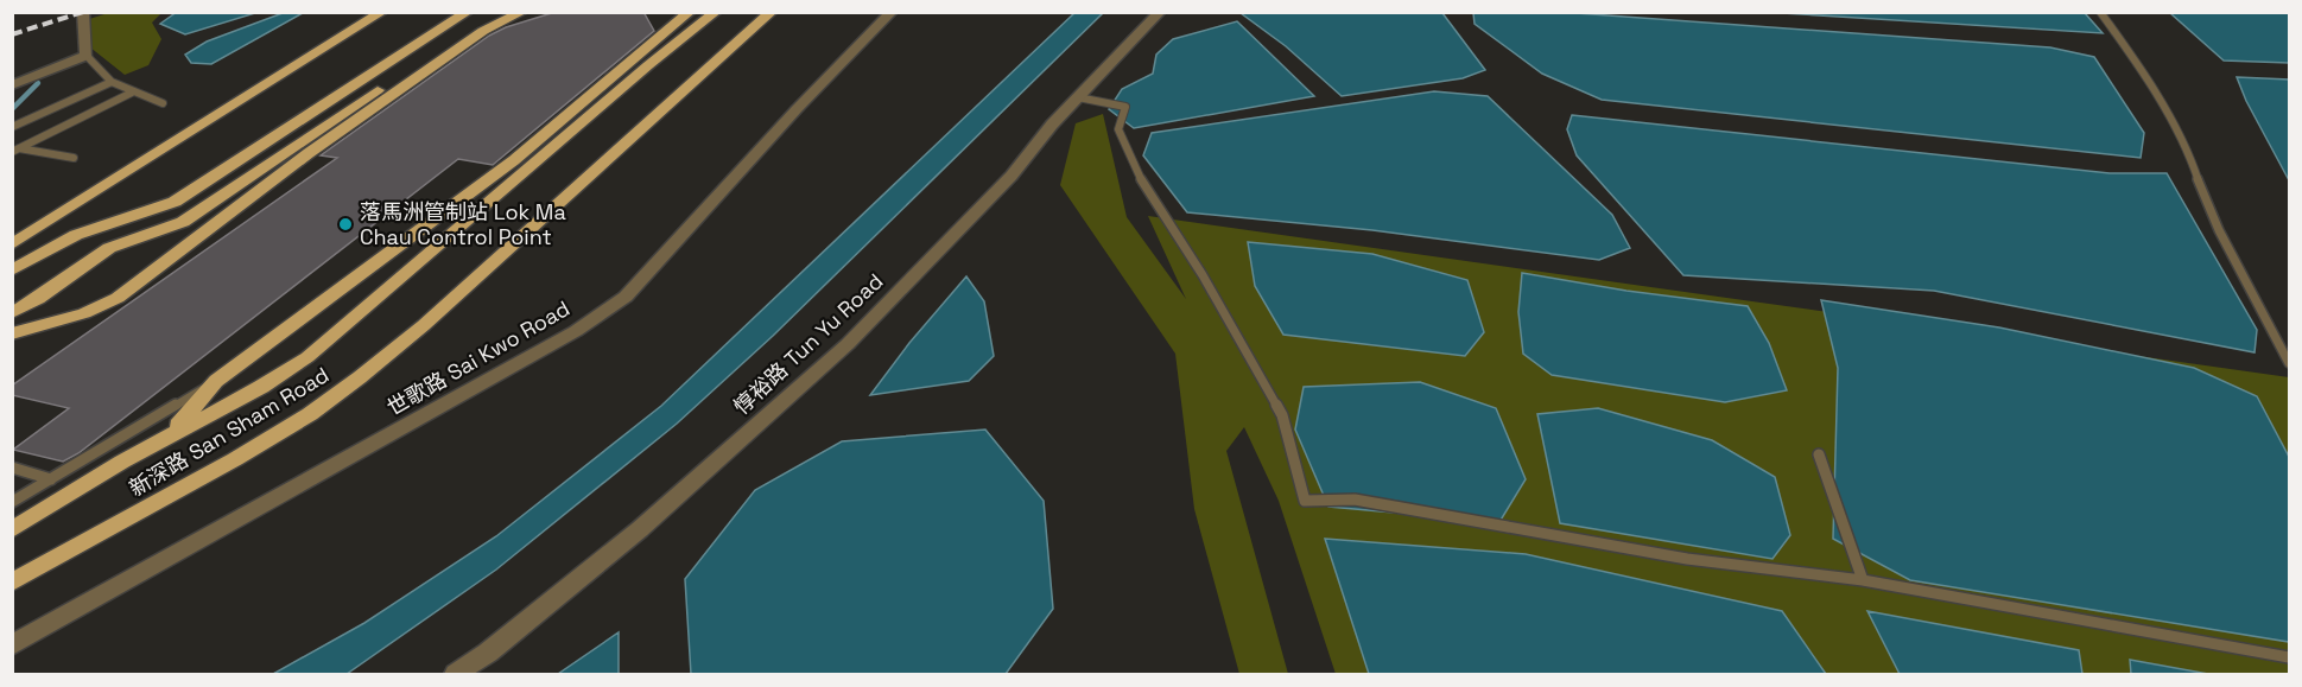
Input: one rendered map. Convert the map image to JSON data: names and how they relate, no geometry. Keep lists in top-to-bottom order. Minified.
{"streets":{"main road":["新深路 San Sham Road"],"street":["惇裕路 Tun Yu Road","世歌路 Sai Kwo Road"]},"places":["落馬洲管制站 Lok Ma Chau Control Point"]}
